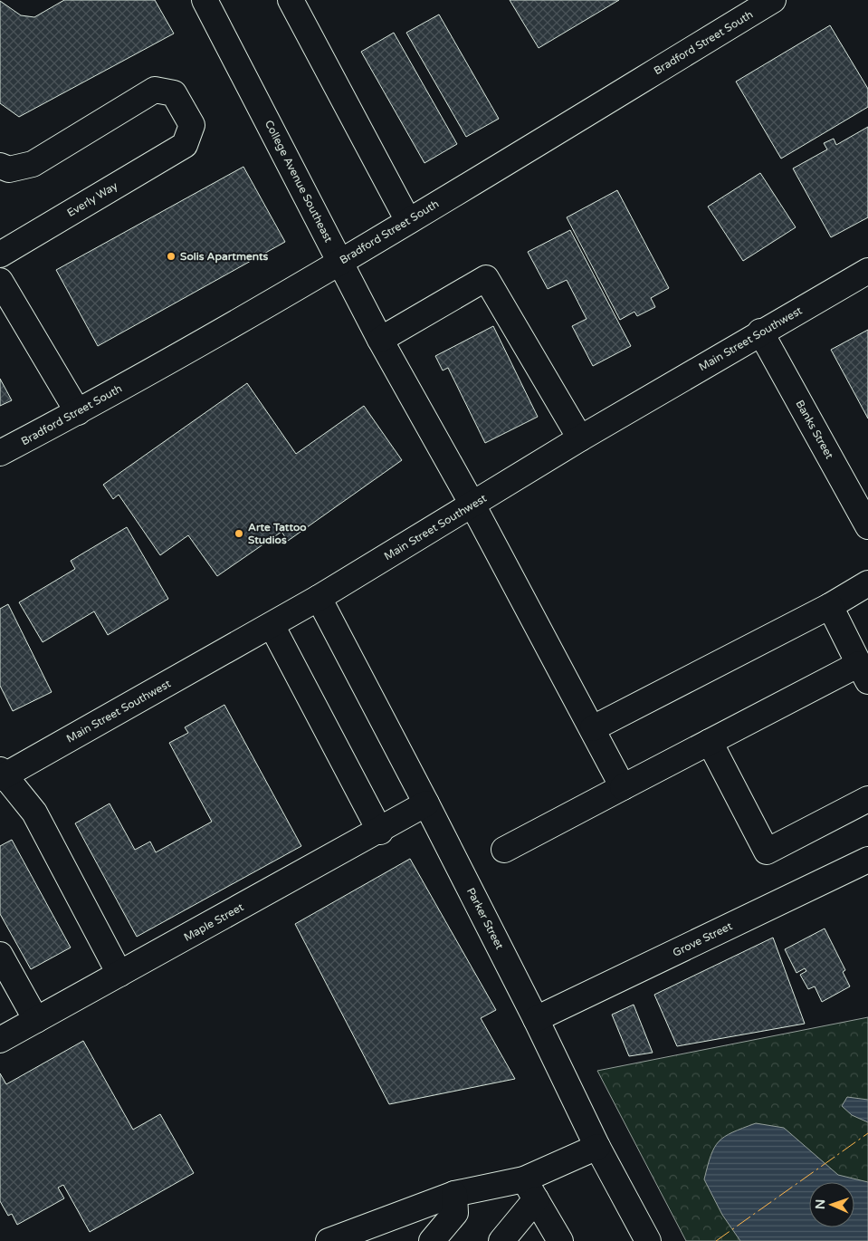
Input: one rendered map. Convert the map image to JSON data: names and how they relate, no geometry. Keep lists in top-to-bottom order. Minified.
{"streets":{"street":["Bradford Street South","College Avenue Southeast","Everly Way","Main Street Southwest","Banks Street","Parker Street","Maple Street","Grove Street"]},"crossings":[["Bradford Street South","College Avenue Southeast"],["College Avenue Southeast","Main Street Southwest"],["Main Street Southwest","Banks Street"],["Main Street Southwest","Parker Street"],["Parker Street","Maple Street"],["Parker Street","Grove Street"]],"places":["Solis Apartments","Arte Tattoo Studios"],"north":"left"}
